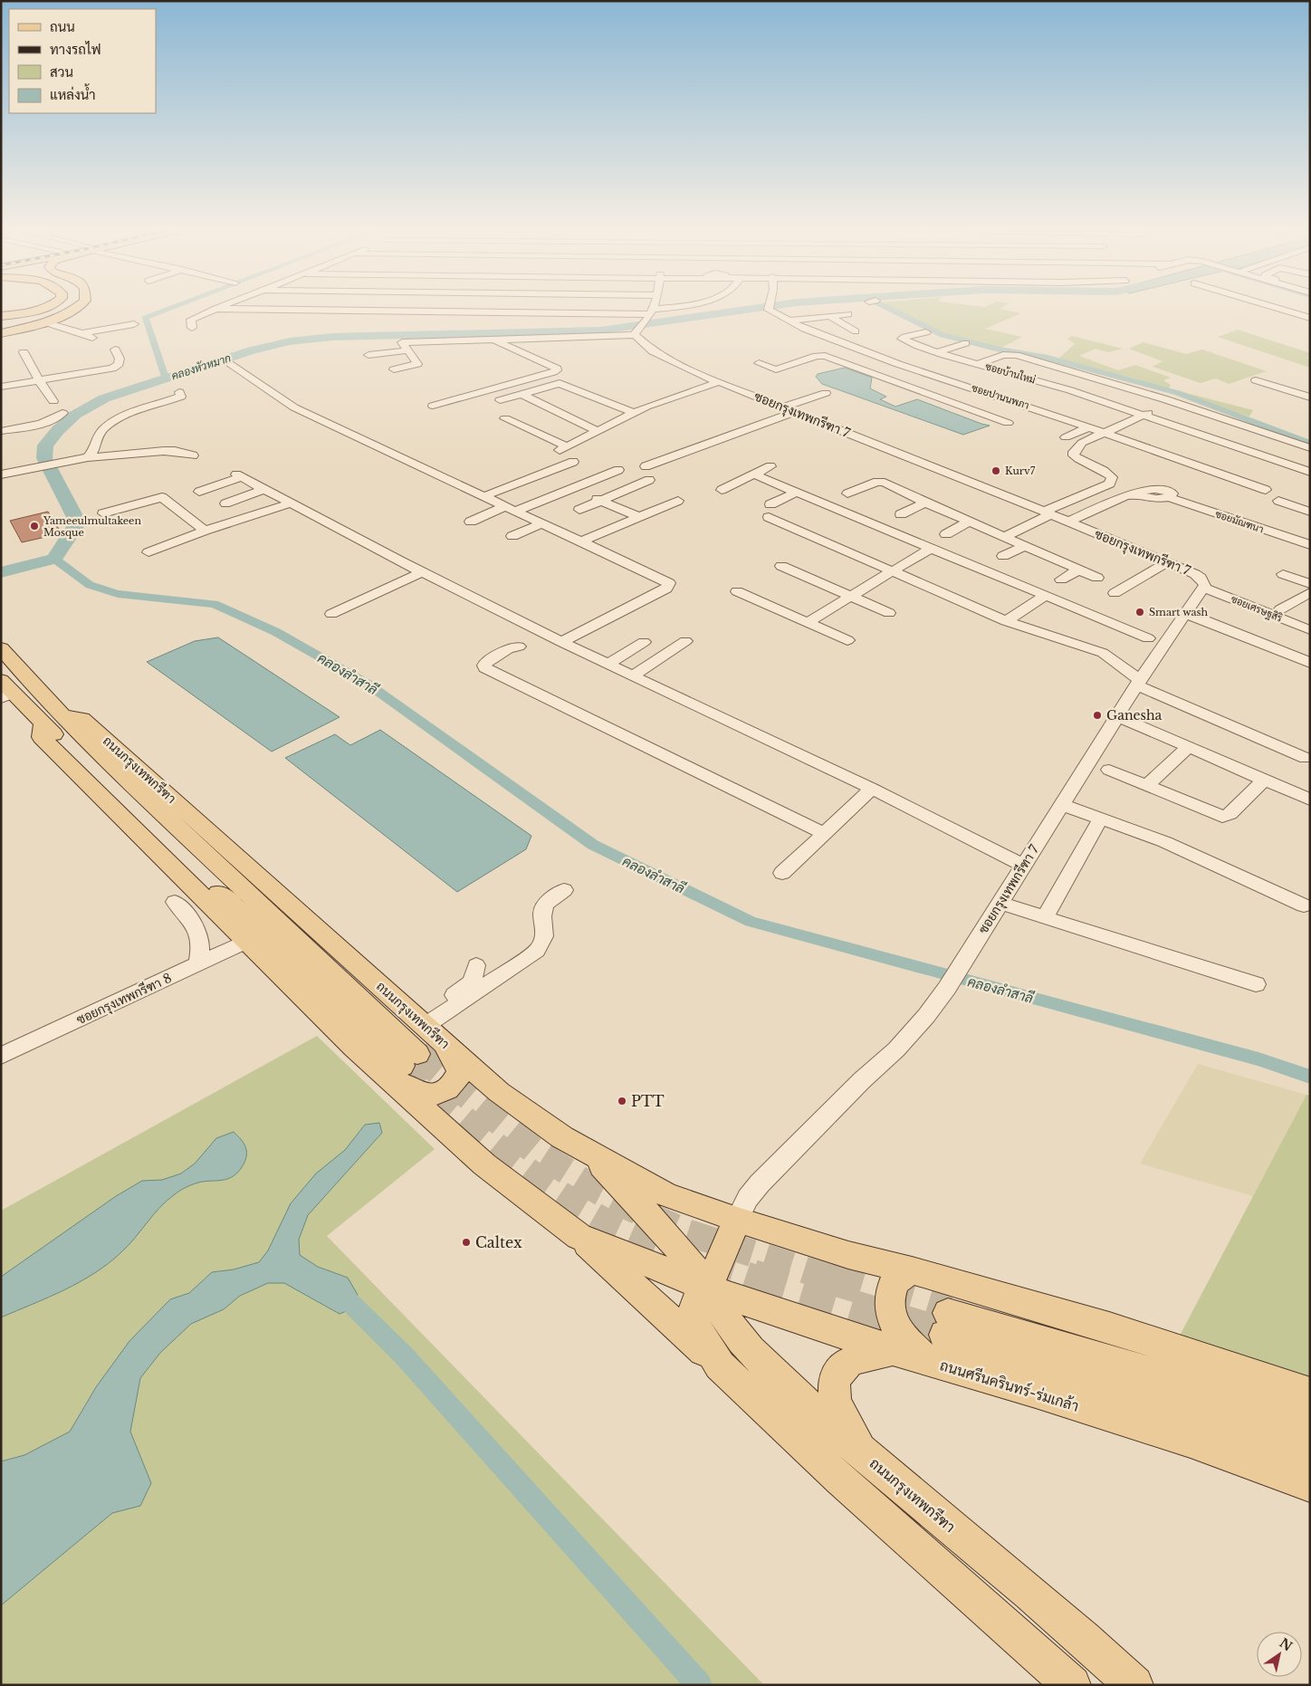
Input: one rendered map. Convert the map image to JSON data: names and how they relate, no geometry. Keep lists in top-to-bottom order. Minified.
{"streets":{"main road":["ถนนกรุงเทพกรีฑา","ถนนศรีนครินทร์-ร่มเกล้า"],"street":["ซอยบ้านใหม่","ซอยปานนพภา","ซอยกรุงเทพกรีฑา 7","ซอยมัณฑนา","ซอยเศรษฐสิริ","ซอยกรุงเทพกรีฑา 8"]},"crossings":[["ซอยกรุงเทพกรีฑา 7","ซอยเศรษฐสิริ"],["ซอยกรุงเทพกรีฑา 7","ถนนกรุงเทพกรีฑา"],["ถนนกรุงเทพกรีฑา","ซอยกรุงเทพกรีฑา 8"],["ถนนกรุงเทพกรีฑา","ถนนศรีนครินทร์-ร่มเกล้า"]],"water":["คลองหัวหมาก","คลองลำสาลี"],"places":["Kurv7","Yameeulmultakeen Mosque","Smart wash","Ganesha","PTT","Caltex"],"legend":["ถนน","ทางรถไฟ","สวน","แหล่งน้ำ"],"north":"top right"}
